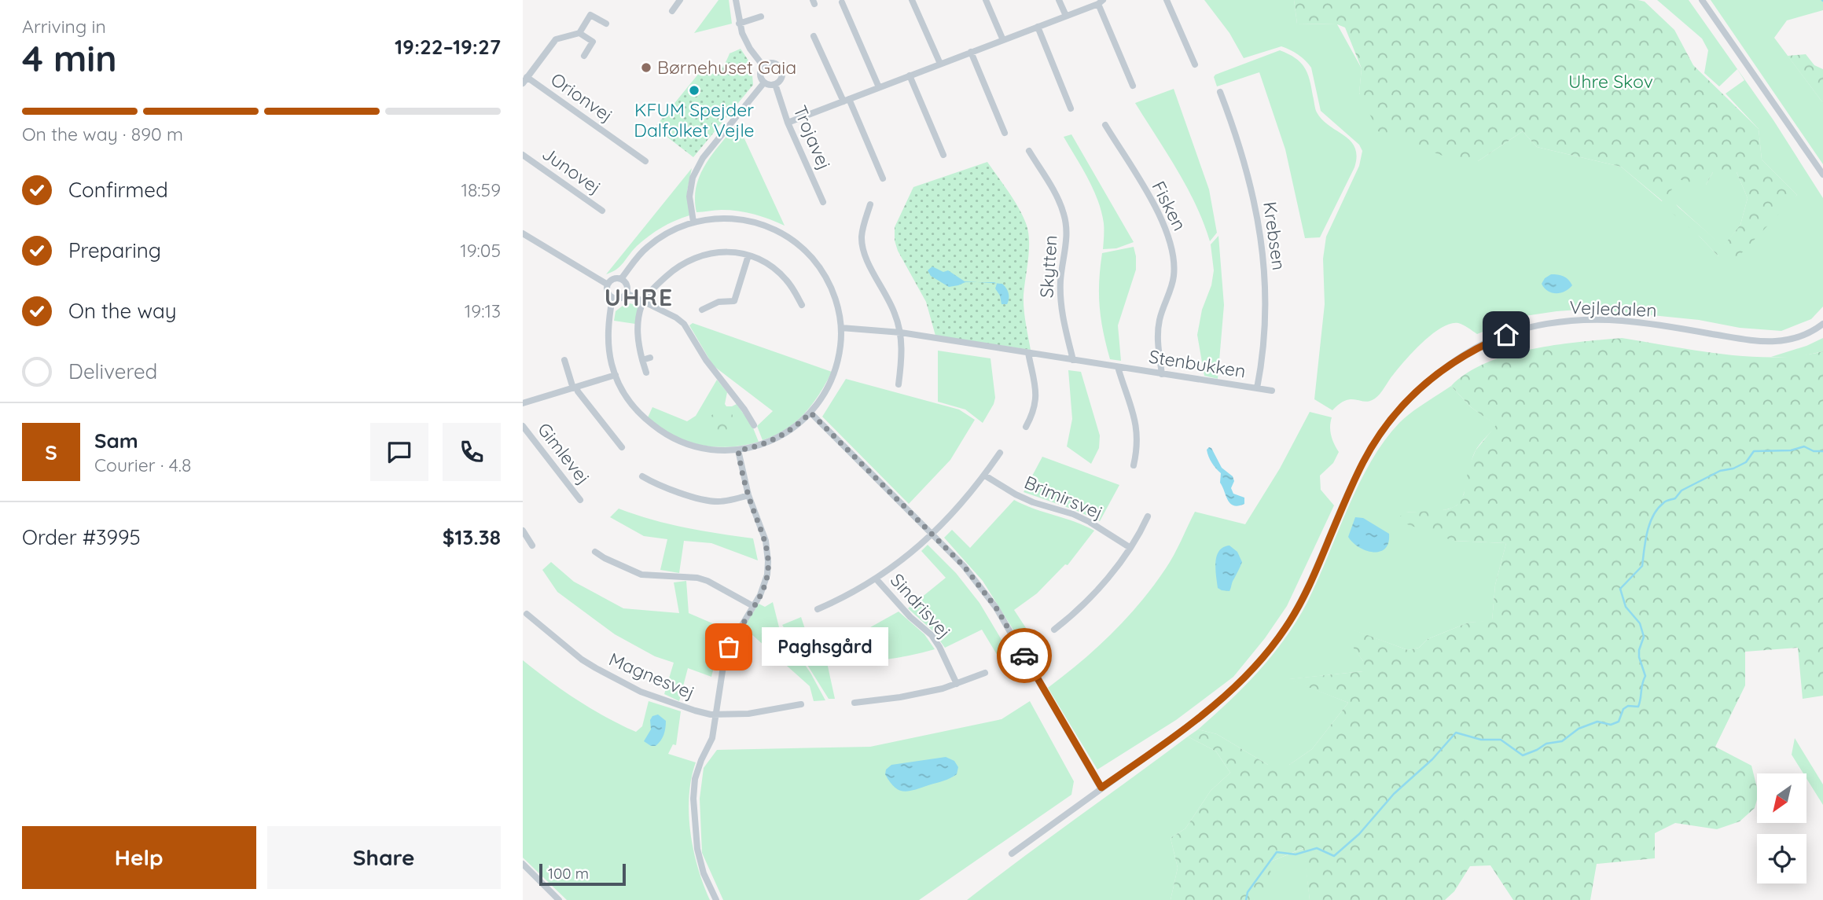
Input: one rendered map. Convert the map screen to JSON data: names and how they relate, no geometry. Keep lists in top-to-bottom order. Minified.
{"streets":{"street":["Orionvej","Trojavej","Junovej","Fisken","Krebsen","Skytten","Vejledalen","Stenbukken","Gimlevej","Brimirsvej","Sindrisvej","Magnesvej"]},"crossings":[["Fisken","Stenbukken"],["Krebsen","Stenbukken"],["Skytten","Stenbukken"]],"districts":["UHRE"],"parks":["Uhre Skov"],"places":["Børnehuset Gaia","KFUM Spejder Dalfolket Vejle","Paghsgård"],"scale_bar":"100 m","north":"bottom left","page":{"heading":["4 min","Arriving in","19:22–19:27"],"panel":["Sam","Courier · 4.8","Order #3995","$13.38"],"bar":"On the way · 890 m","list":[["Confirmed","18:59"],["Preparing","19:05"],["On the way","19:13"],"Delivered"],"round":"S","bubble":"Paghsgård","buttons":["Help","Share"],"scale":"100 m"}}
